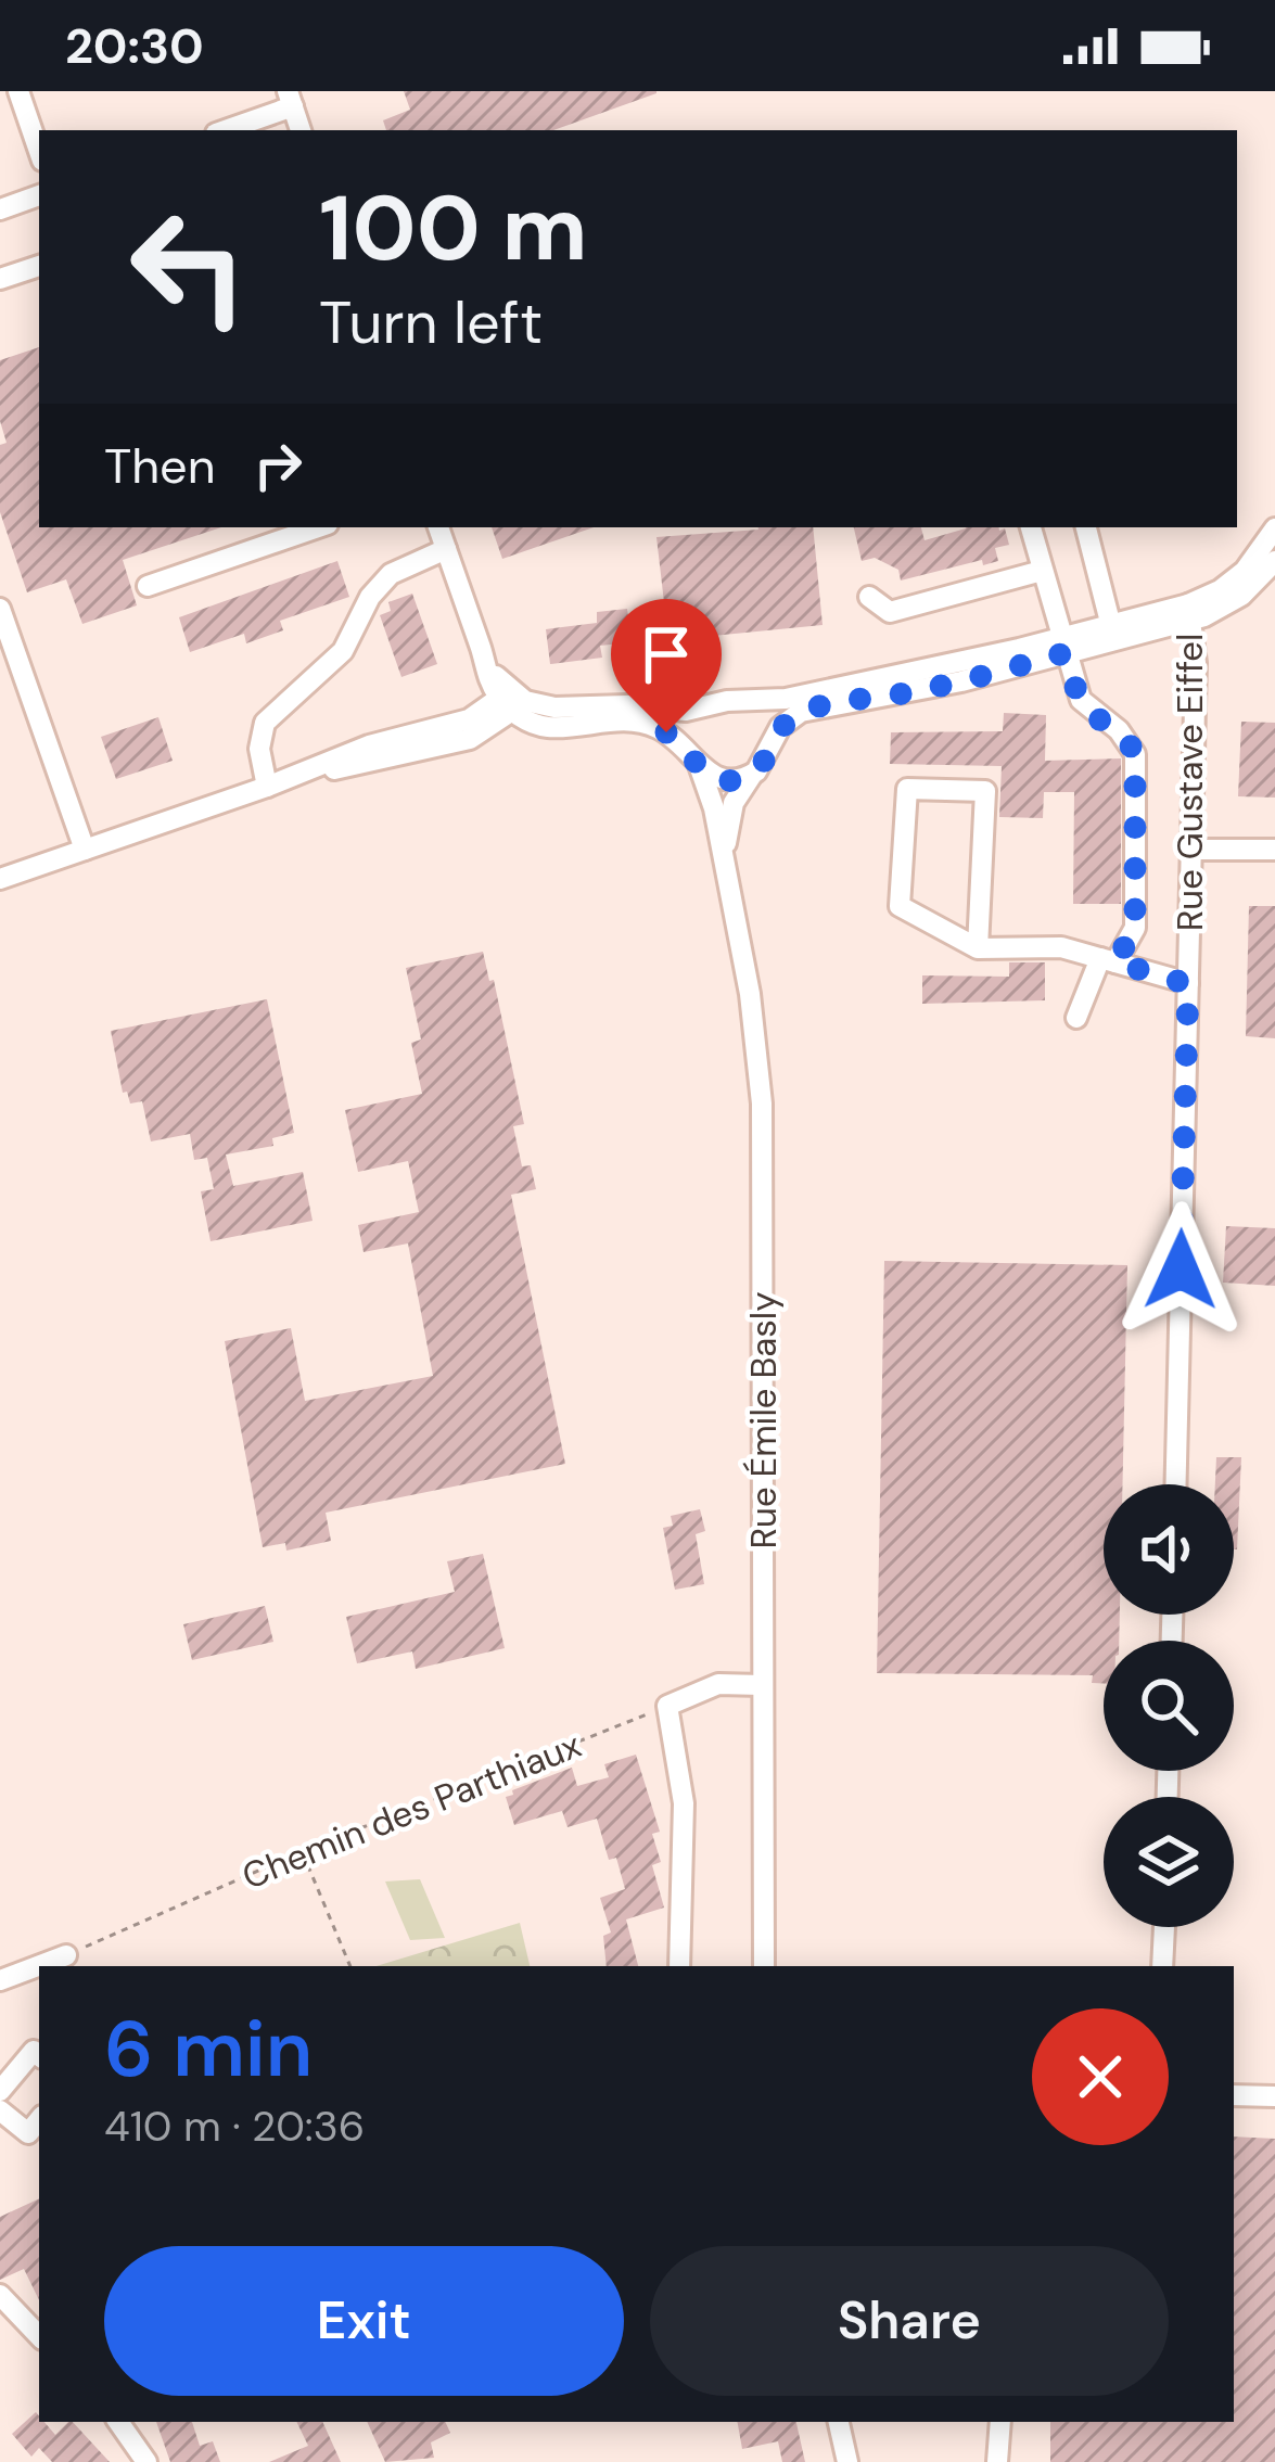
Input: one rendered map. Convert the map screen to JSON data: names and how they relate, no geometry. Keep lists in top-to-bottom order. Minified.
{"streets":{"street":["Rue Gustave Eiffel","Rue Émile Basly"],"path":["Chemin des Parthiaux"]},"page":{"status":"20:30","turn":["100 m","Turn left"],"then":"Then","heading":["6 min","410 m · 20:36"],"buttons":["Exit","Share"]}}
